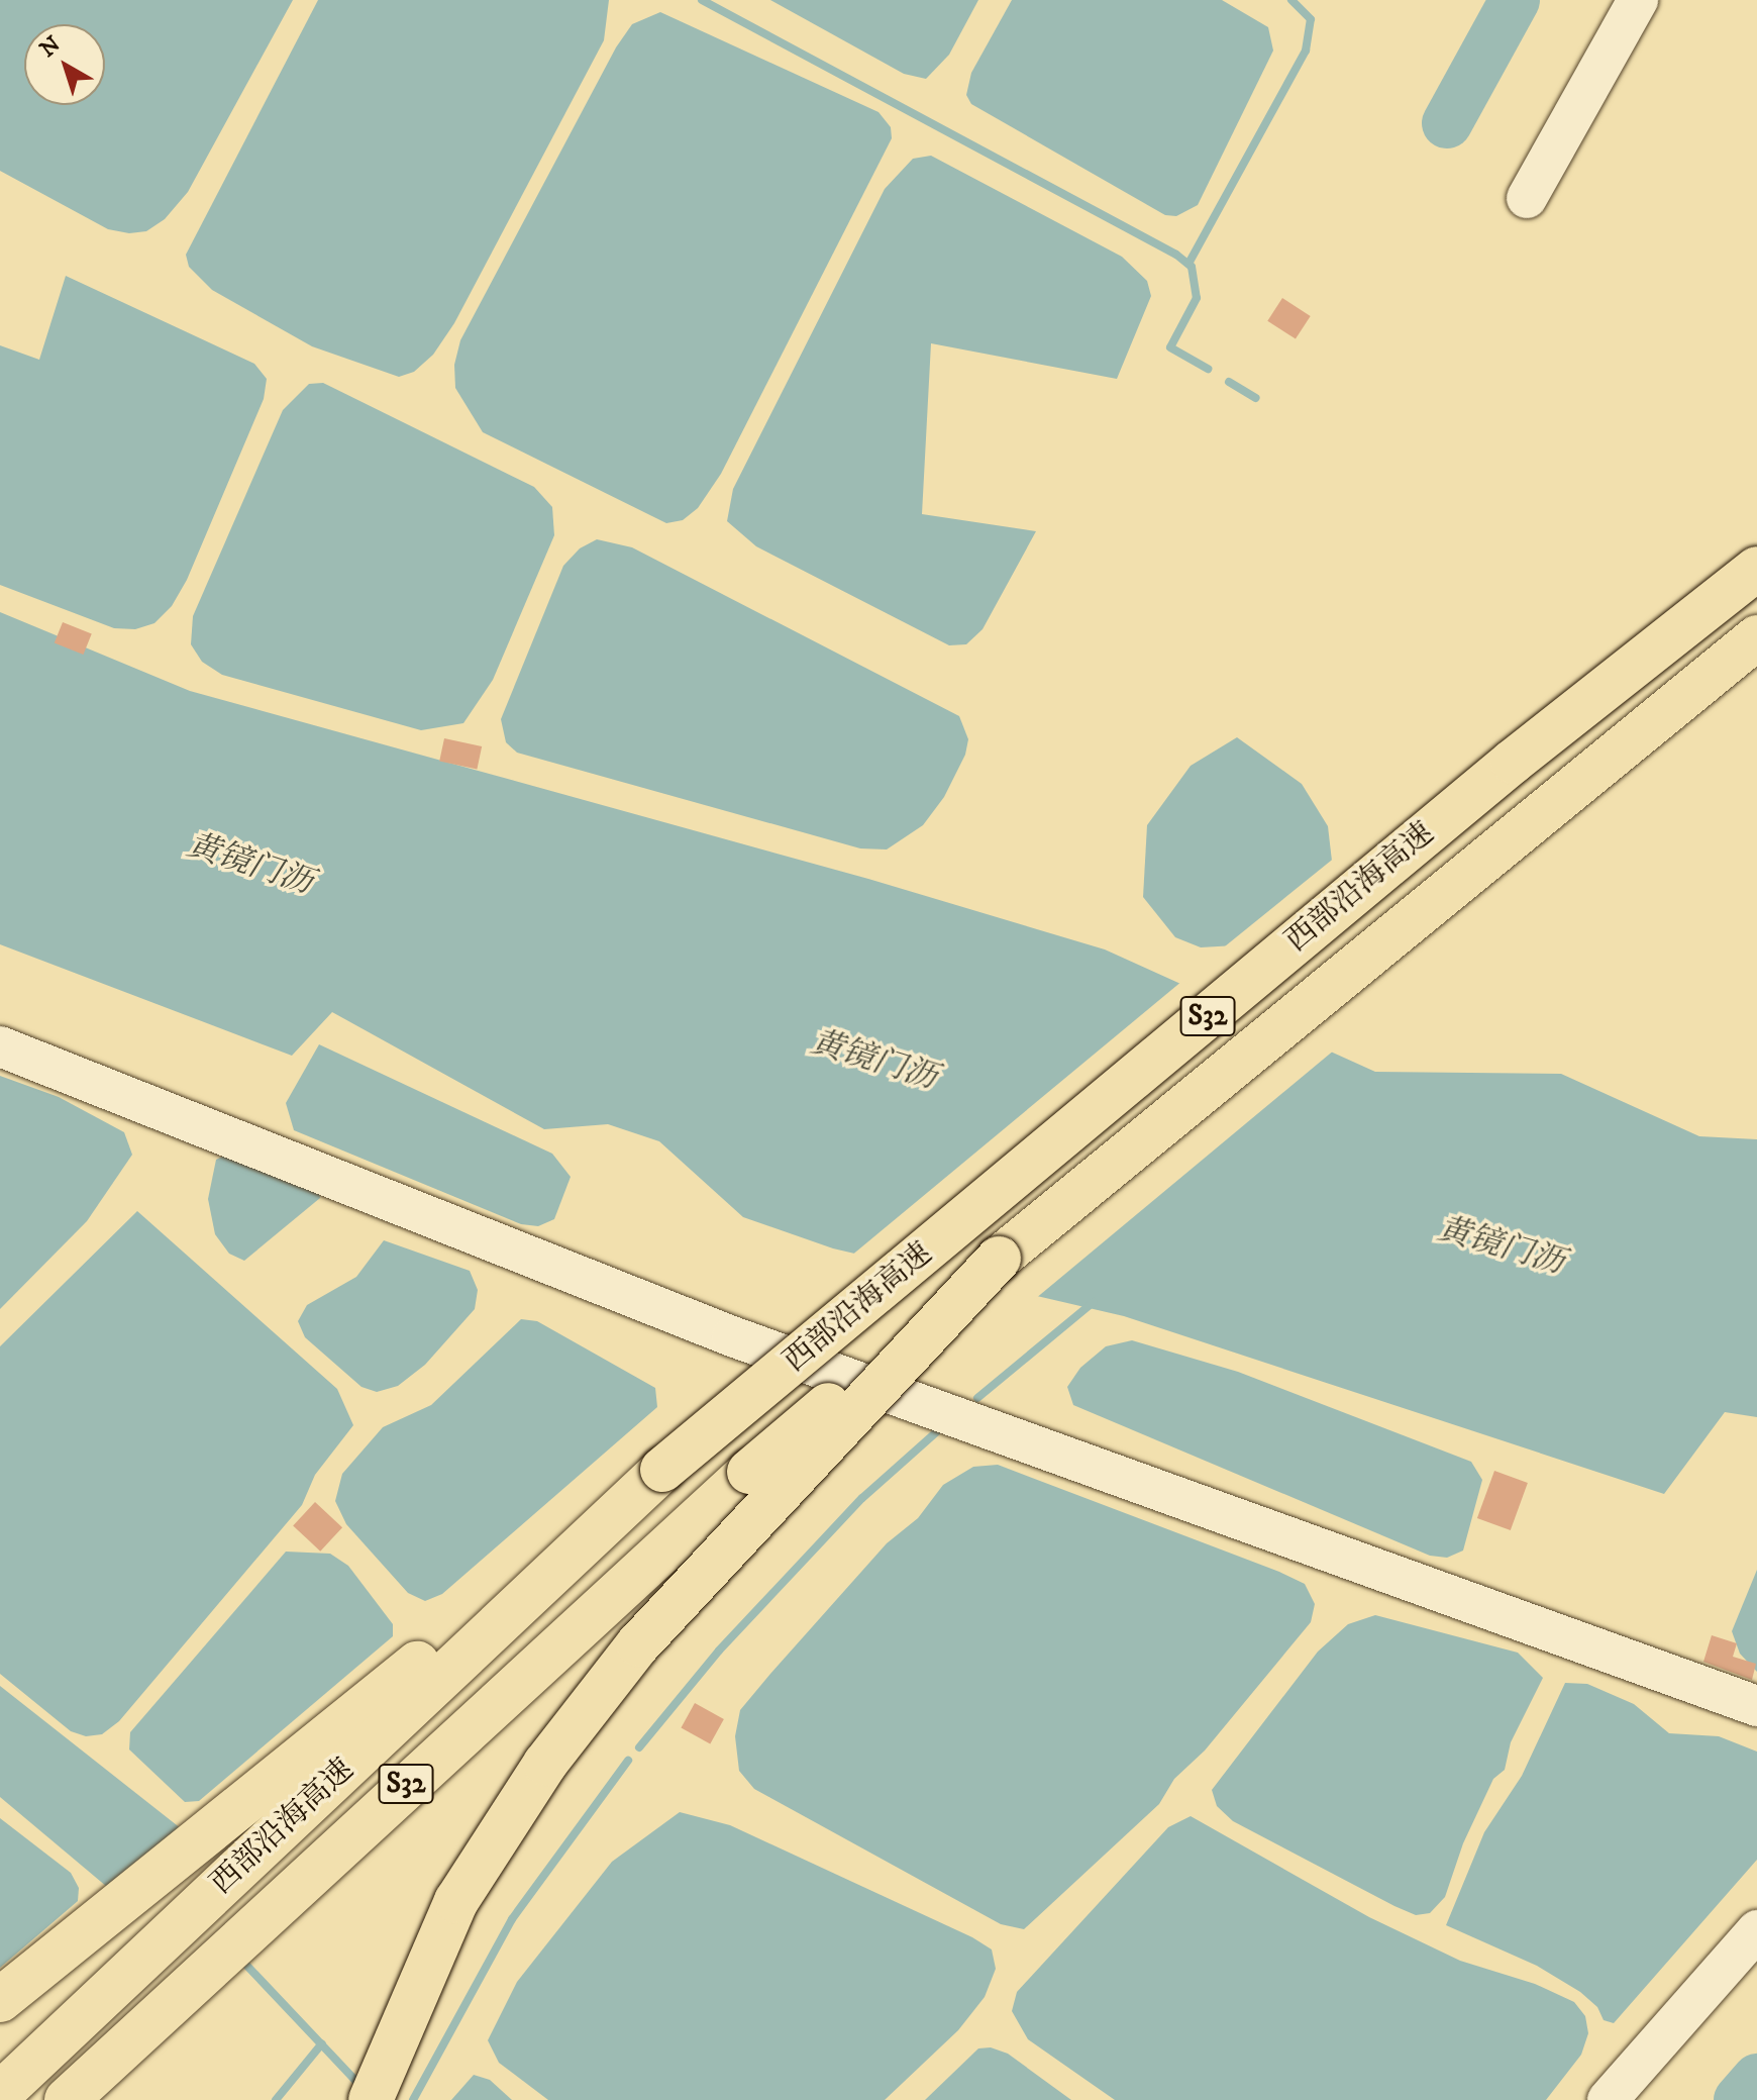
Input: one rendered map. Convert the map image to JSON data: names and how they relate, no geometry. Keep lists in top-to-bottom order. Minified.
{"streets":{"highway":["西部沿海高速","S32"]},"water":["黄镜门沥"],"north":"top left"}
